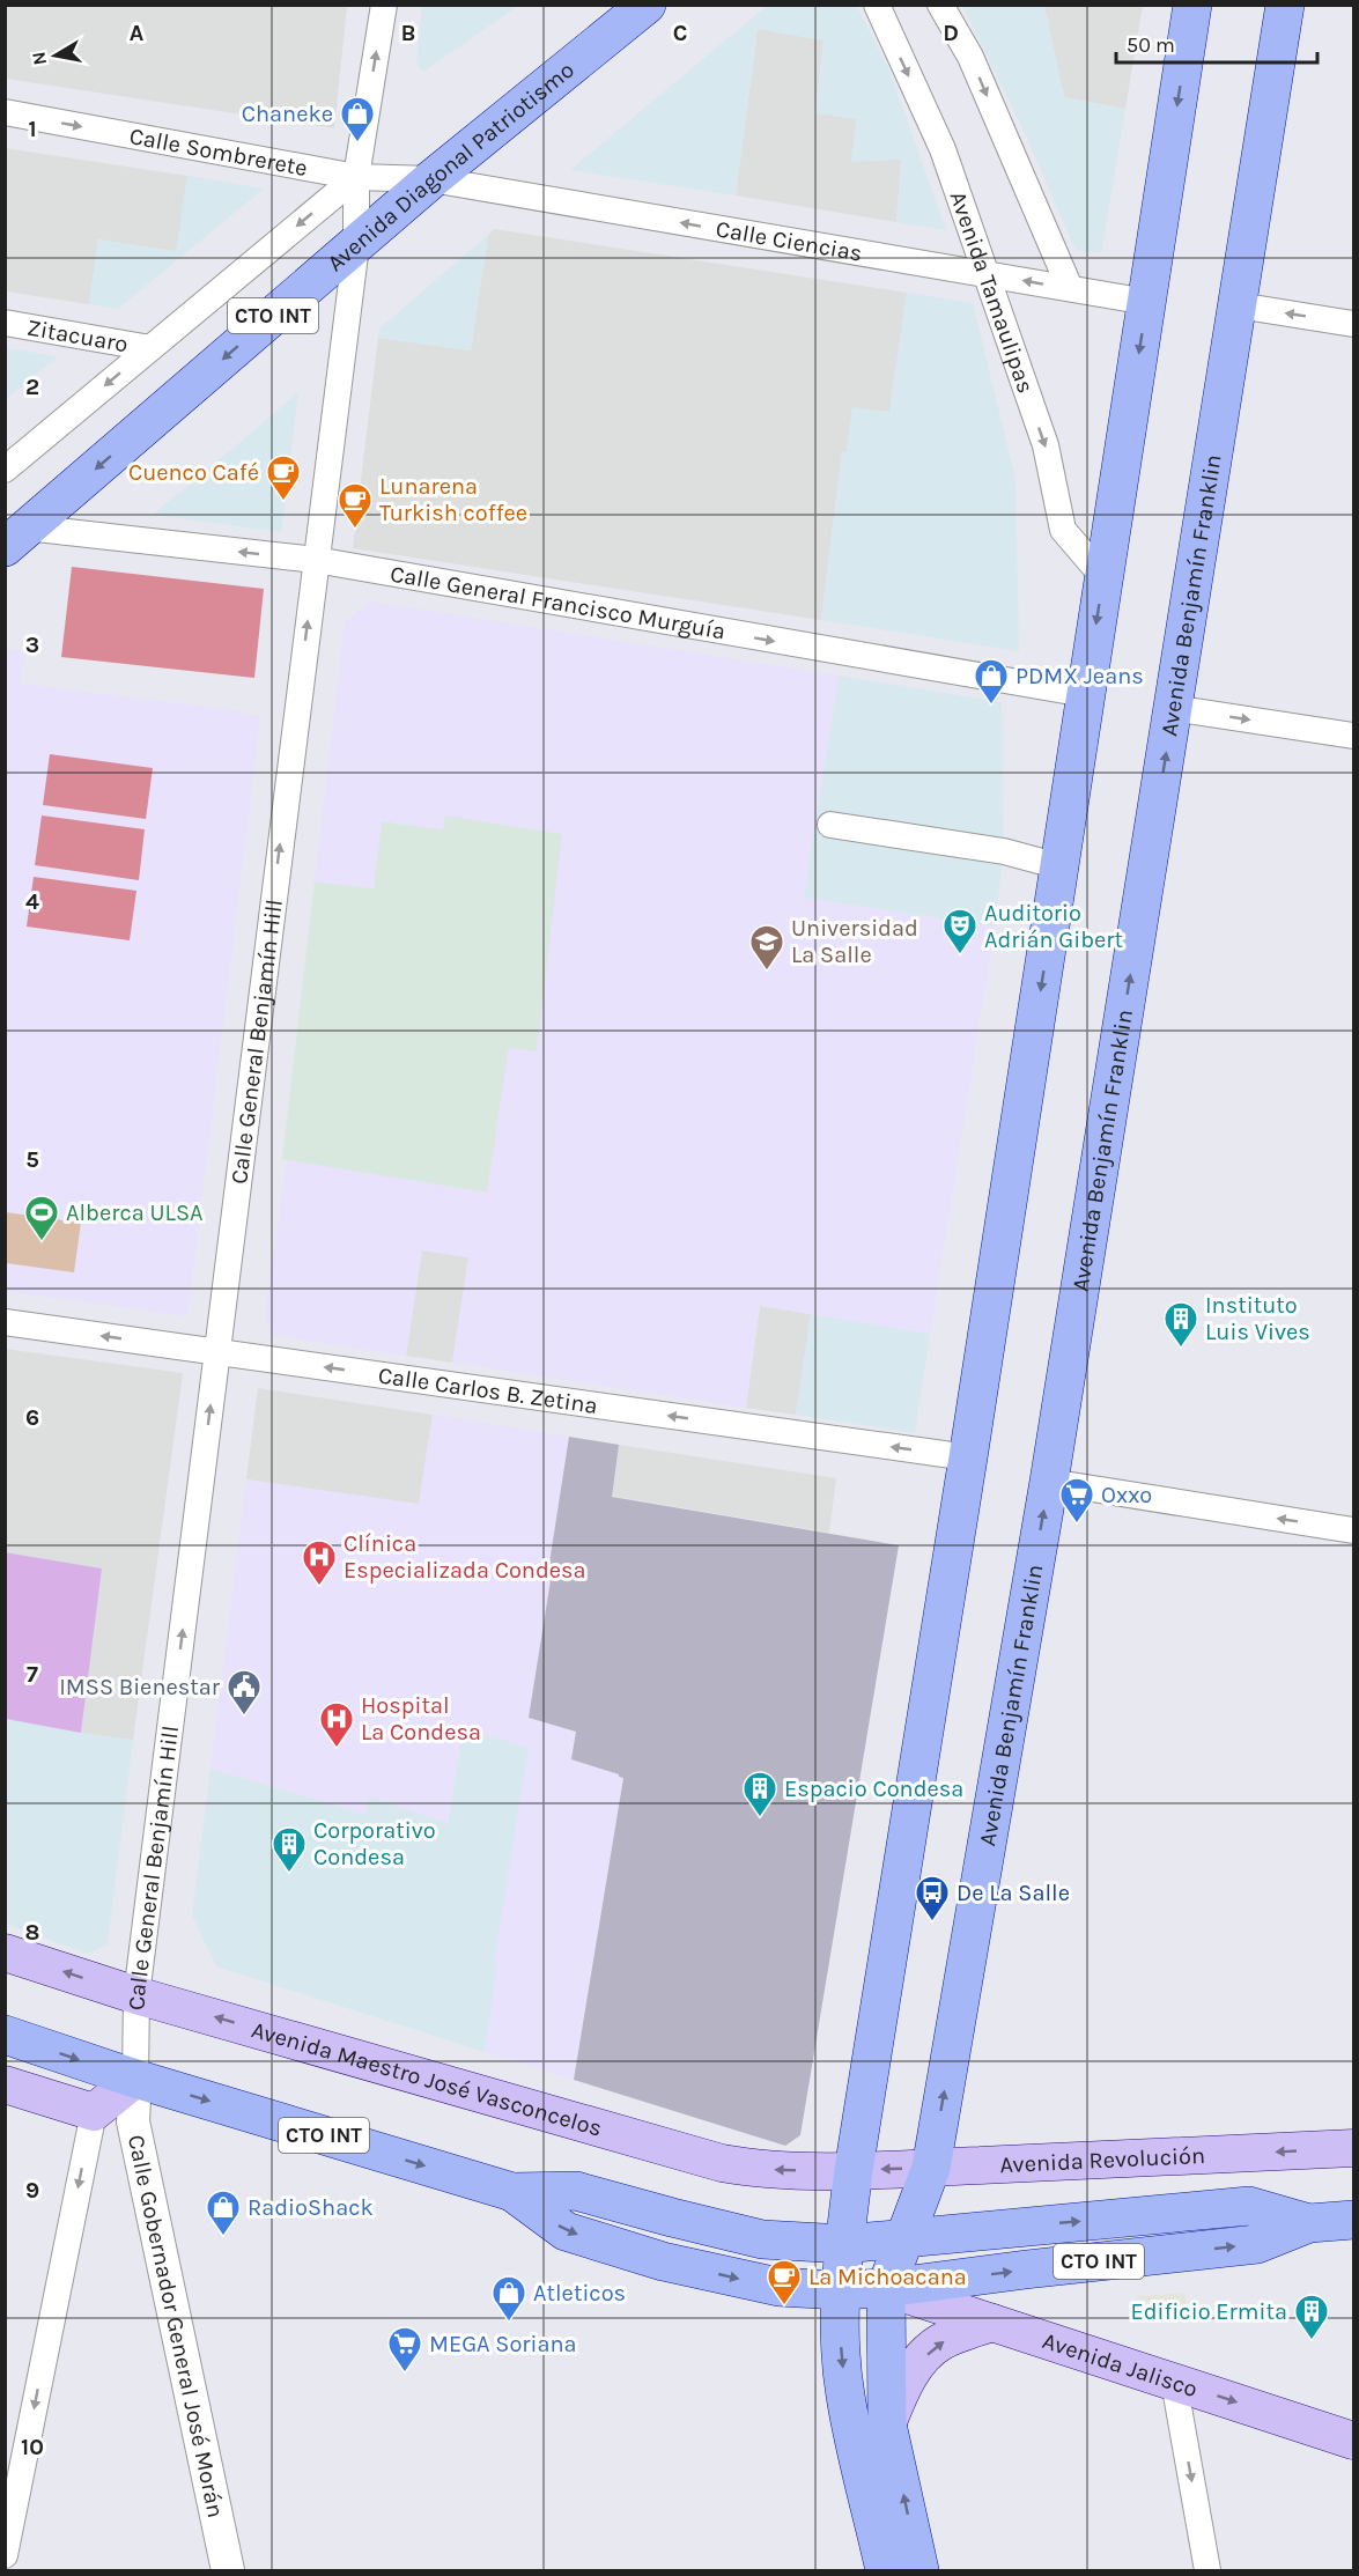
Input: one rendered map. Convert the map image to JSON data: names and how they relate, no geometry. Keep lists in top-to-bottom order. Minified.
{"streets":{"main road":["Avenida Diagonal Patriotismo","CTO INT","Avenida Benjamín Franklin","Avenida Maestro José Vasconcelos","Avenida Revolución","Avenida Jalisco"],"street":["Calle Sombrerete","Calle Ciencias","Avenida Tamaulipas","Zitacuaro","Calle General Francisco Murguía","Calle General Benjamín Hill","Calle Carlos B. Zetina","Calle Gobernador General José Morán"]},"crossings":[["Calle Sombrerete","Avenida Diagonal Patriotismo"],["Calle Sombrerete","Calle Ciencias"],["Calle Sombrerete","Calle General Benjamín Hill"],["Avenida Diagonal Patriotismo","Calle Ciencias"],["Avenida Diagonal Patriotismo","Calle General Francisco Murguía"],["Avenida Diagonal Patriotismo","Calle General Benjamín Hill"],["Calle Ciencias","Avenida Tamaulipas"],["CTO INT","Avenida Benjamín Franklin"],["CTO INT","Calle General Benjamín Hill"],["CTO INT","Calle Gobernador General José Morán"],["CTO INT","Avenida Jalisco"],["Avenida Benjamín Franklin","Avenida Revolución"],["Avenida Benjamín Franklin","Avenida Jalisco"],["Calle General Francisco Murguía","Calle General Benjamín Hill"],["Calle General Benjamín Hill","Calle Carlos B. Zetina"],["Calle General Benjamín Hill","Avenida Maestro José Vasconcelos"],["Calle General Benjamín Hill","Calle Gobernador General José Morán"],["Avenida Maestro José Vasconcelos","Avenida Revolución"]],"one_way":["Calle Sombrerete","Avenida Diagonal Patriotismo","Calle Ciencias","Calle General Benjamín Hill","Calle Carlos B. Zetina"],"places":{"shop":["Chaneke","PDMX Jeans","RadioShack","Atleticos"],"cafe":["Cuenco Café","Lunarena Turkish coffee","La Michoacana"],"theatre":["Auditorio Adrián Gibert"],"school or university":["Universidad La Salle"],"sports":["Alberca ULSA"],"building":["Instituto Luis Vives","Espacio Condesa","Corporativo Condesa","Edificio Ermita"],"supermarket":["Oxxo","MEGA Soriana"],"hospital":["Clínica Especializada Condesa","Hospital La Condesa"],"public building":["IMSS Bienestar"],"bus stop":["De La Salle"]},"scale_bar":"50 m","north":"left","grid":{"columns":["A","B","C","D"],"rows":["1","2","3","4","5","6","7","8","9","10"]}}
